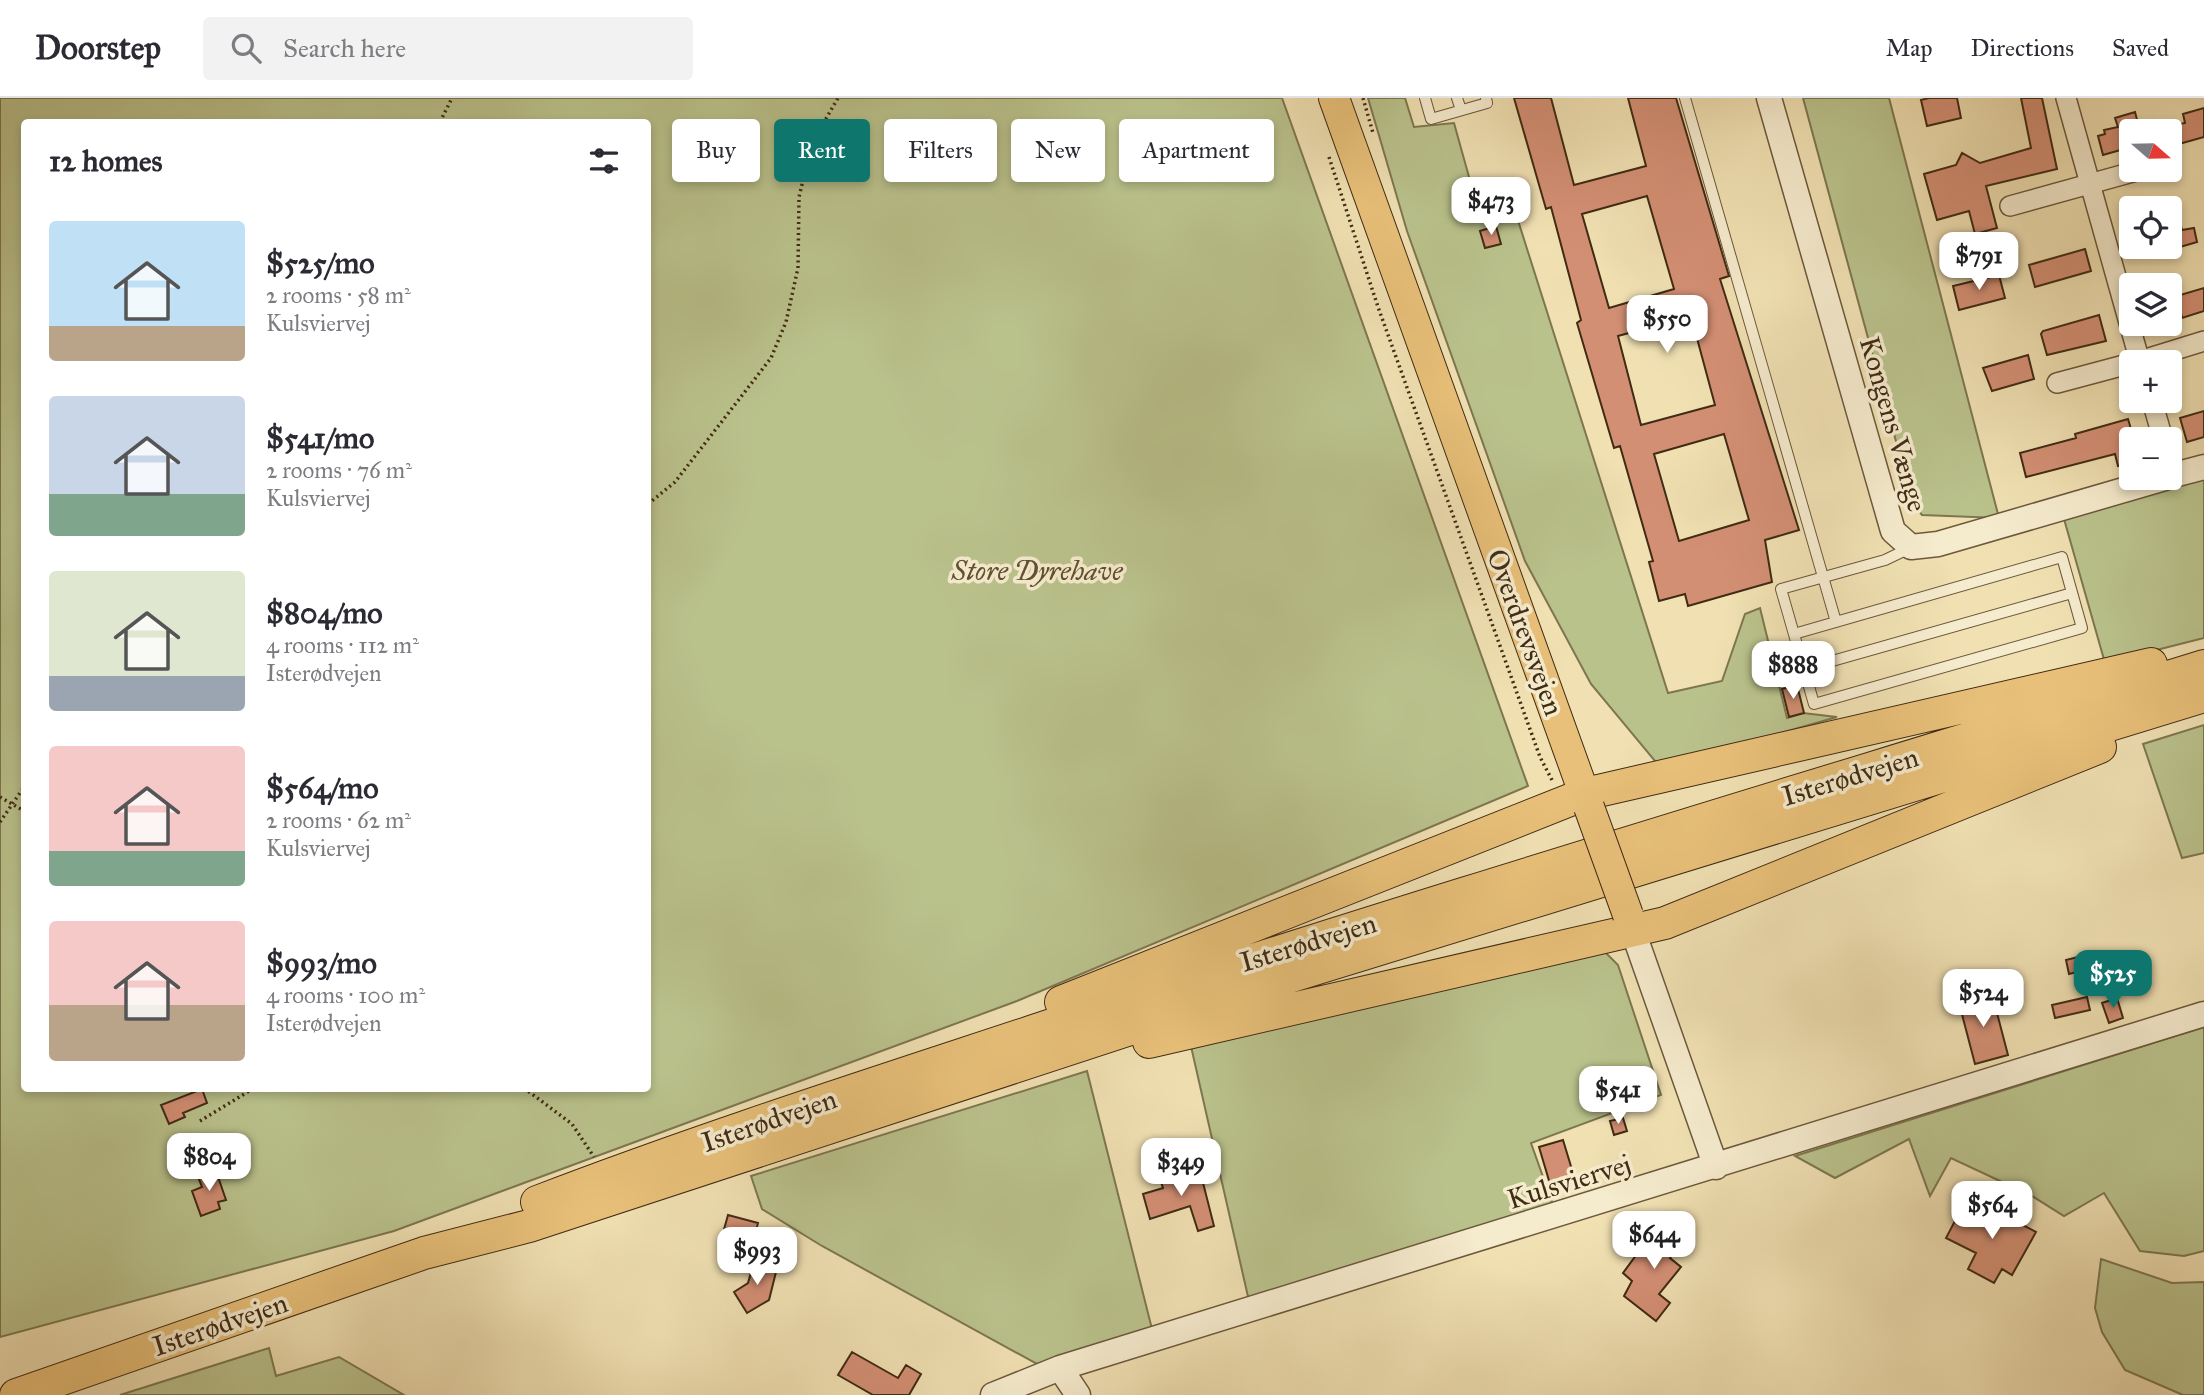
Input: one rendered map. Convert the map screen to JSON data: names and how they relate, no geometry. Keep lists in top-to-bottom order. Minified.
{"streets":{"highway":["Isterødvejen"],"main road":["Overdrevsvejen"],"street":["Kongens Vænge","Kulsviervej"]},"crossings":[["Overdrevsvejen","Kulsviervej"]],"parks":["Store Dyrehave"],"north":"right","page":{"header":"Doorstep","search":"Search here","nav":["Map","Directions","Saved"],"map_buttons":["+","−"],"chip":["Buy","Rent","Filters","New","Apartment"],"heading":"12 homes","price":["$473","$791","$550","$888","$525","$524","$541","$804","$349","$564","$644","$993"],"list":[{"name":"$525/mo","note":"2 rooms · 58 m² · Kulsviervej"},{"name":"$541/mo","note":"2 rooms · 76 m² · Kulsviervej"},{"name":"$804/mo","note":"4 rooms · 112 m² · Isterødvejen"},{"name":"$564/mo","note":"2 rooms · 62 m² · Kulsviervej"},{"name":"$993/mo","note":"4 rooms · 100 m² · Isterødvejen"}]}}
